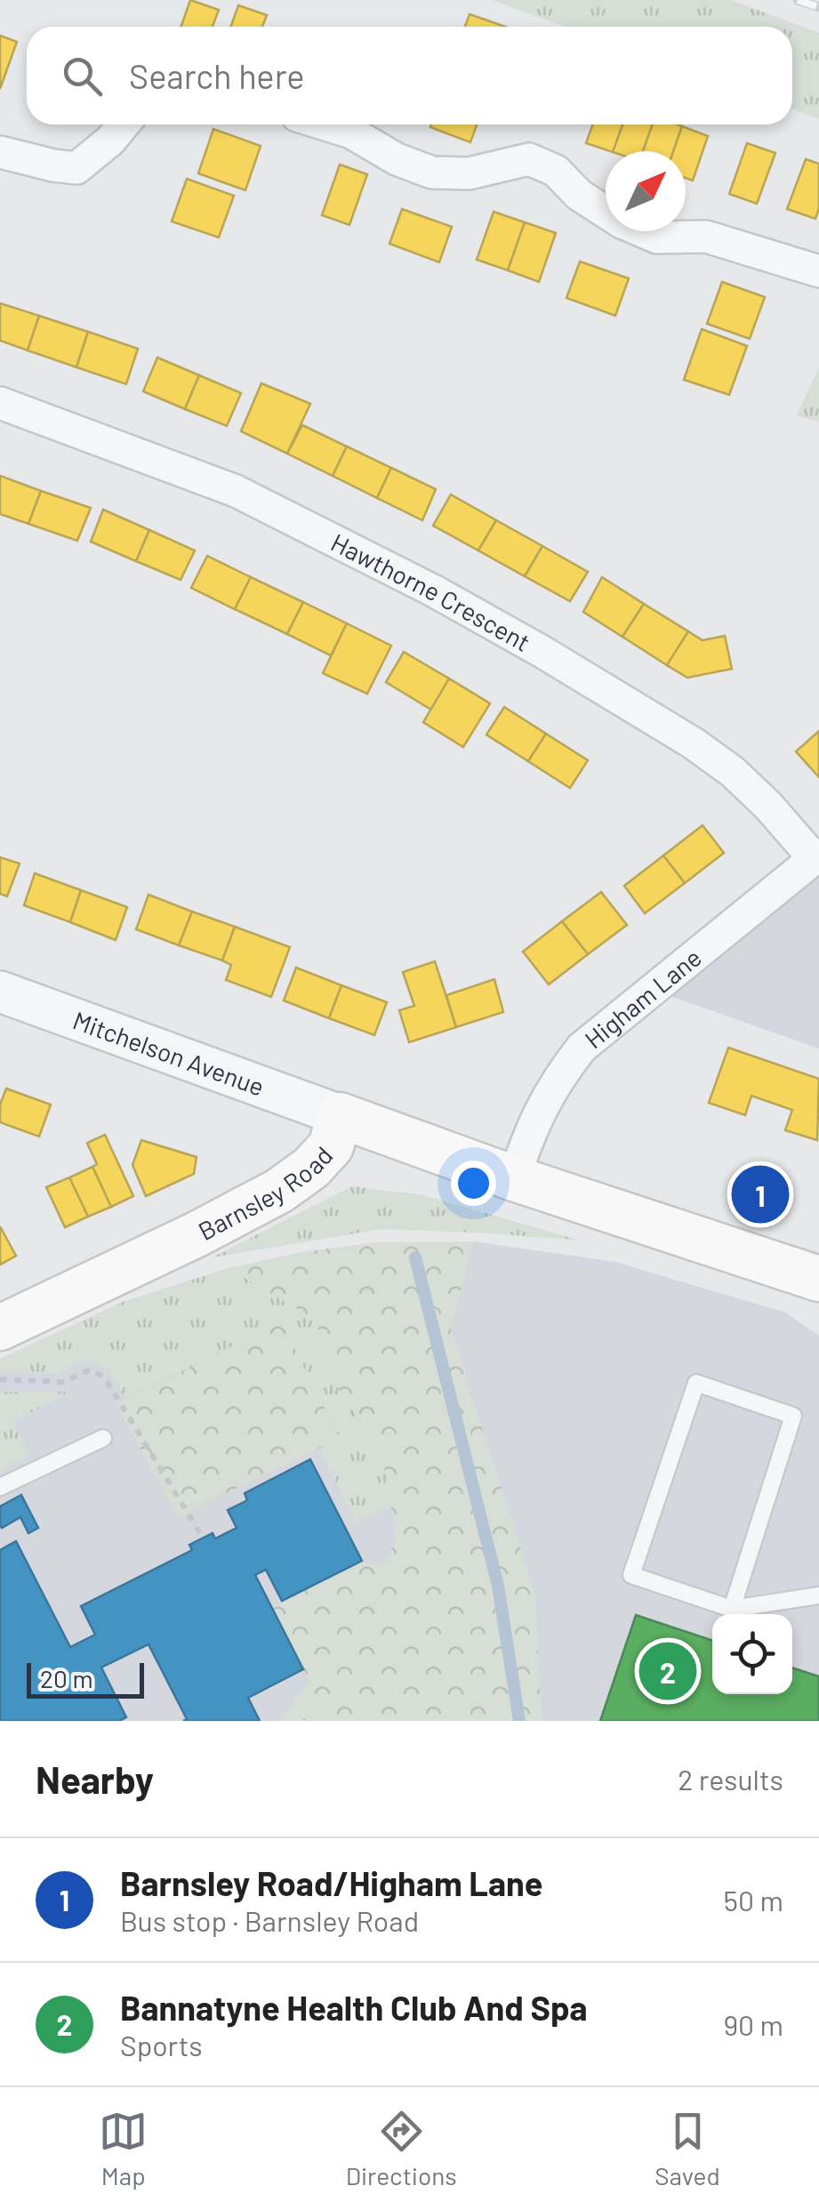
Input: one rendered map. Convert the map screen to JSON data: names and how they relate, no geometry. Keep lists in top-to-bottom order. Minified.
{"streets":{"main road":["Barnsley Road"],"street":["Hawthorne Crescent","Higham Lane","Mitchelson Avenue"]},"crossings":[["Hawthorne Crescent","Higham Lane"],["Higham Lane","Barnsley Road"],["Mitchelson Avenue","Barnsley Road"]],"scale_bar":"20 m","north":"top right","page":{"search":"Search here","pins":["1","2"],"scale":"20 m","heading":["Nearby","2 results"],"list":[{"mark":"1","name":"Barnsley Road/Higham Lane","note":"Bus stop · Barnsley Road","value":"50 m"},{"mark":"2","name":"Bannatyne Health Club And Spa","note":"Sports","value":"90 m"}],"nav":["Map","Directions","Saved"]}}
